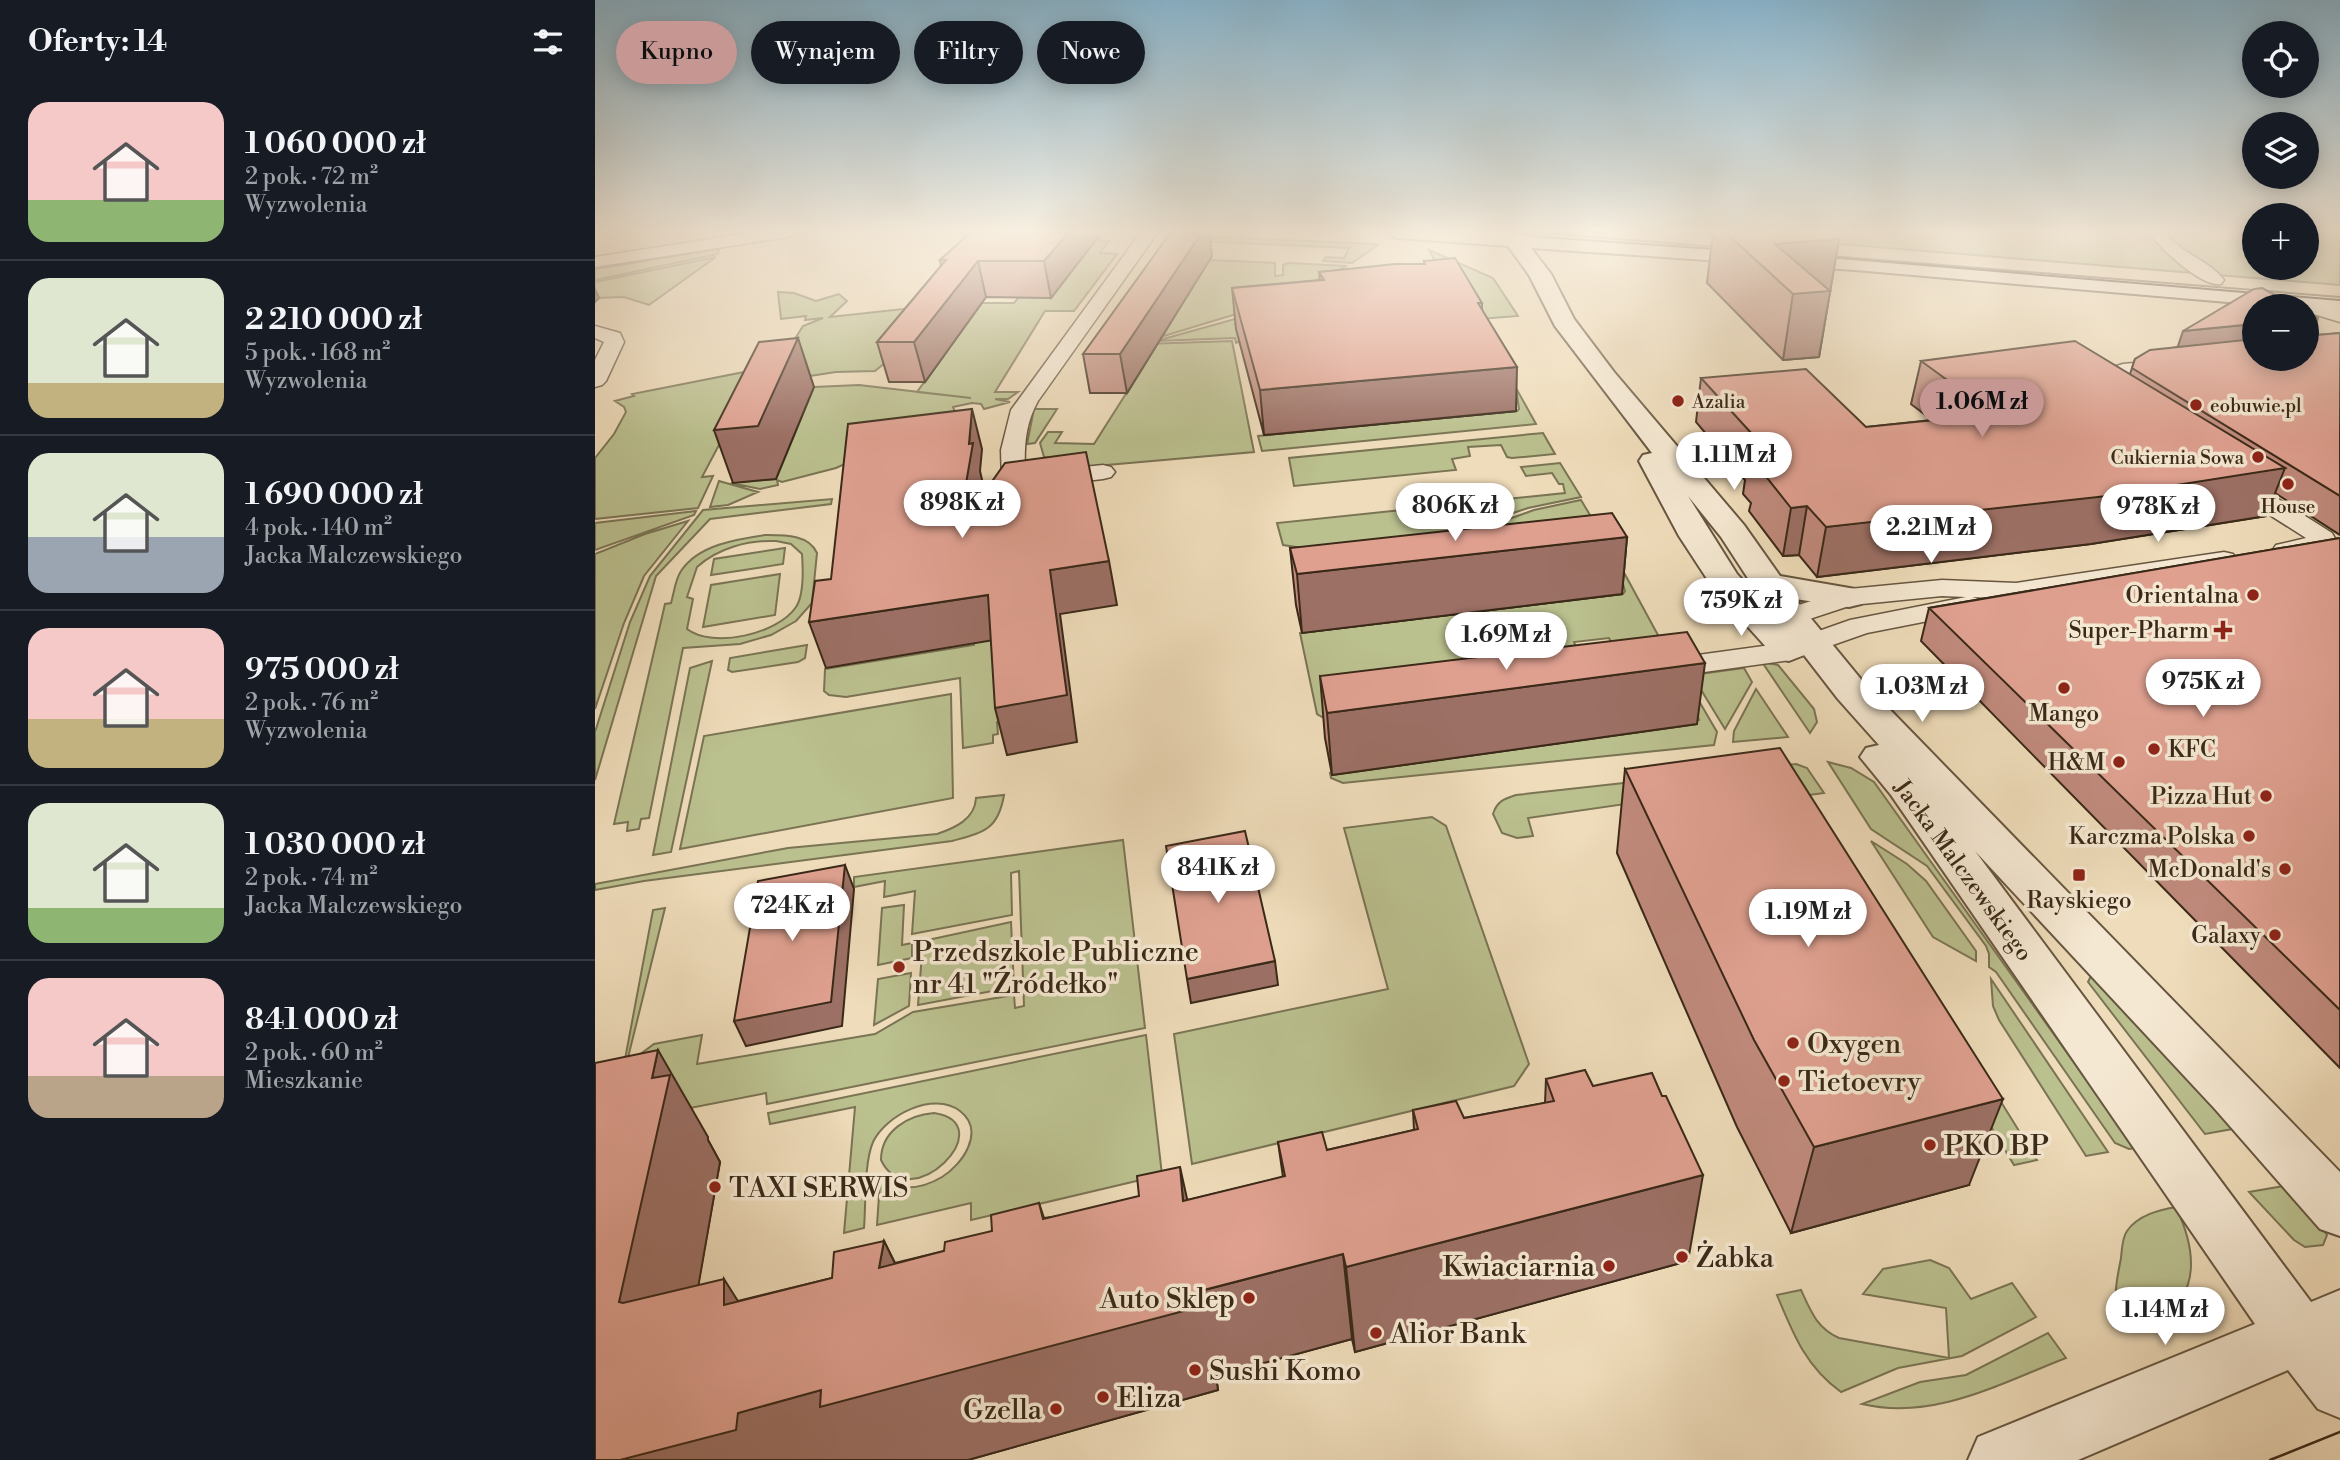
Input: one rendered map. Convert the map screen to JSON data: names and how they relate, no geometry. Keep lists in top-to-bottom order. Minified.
{"streets":{"street":["Jacka Malczewskiego"]},"places":{"other":["Azalia","eobuwie.pl","Cukiernia Sowa","House","Orientalna","Mango","KFC","H&M","Pizza Hut","Karczma Polska","McDonald's","Galaxy","Przedszkole Publiczne nr 41 \"Źródełko\"","Oxygen","Tietoevry","PKO BP","TAXI SERWIS","Żabka","Kwiaciarnia","Auto Sklep","Alior Bank","Sushi Komo","Eliza","Gzella"],"health":["Super-Pharm"],"transit":["Rayskiego"]},"page":{"heading":"Oferty: 14","map_buttons":["+","−"],"chip":["Kupno","Wynajem","Filtry","Nowe"],"list":[{"name":"1 060 000 zł","note":"2 pok. · 72 m² · Wyzwolenia"},{"name":"2 210 000 zł","note":"5 pok. · 168 m² · Wyzwolenia"},{"name":"1 690 000 zł","note":"4 pok. · 140 m² · Jacka Malczewskiego"},{"name":"975 000 zł","note":"2 pok. · 76 m² · Wyzwolenia"},{"name":"1 030 000 zł","note":"2 pok. · 74 m² · Jacka Malczewskiego"},{"name":"841 000 zł","note":"2 pok. · 60 m² · Mieszkanie"}],"price":["1.06M zł","1.11M zł","898K zł","806K zł","978K zł","2.21M zł","759K zł","1.69M zł","975K zł","1.03M zł","841K zł","724K zł","1.19M zł","1.14M zł"]}}
